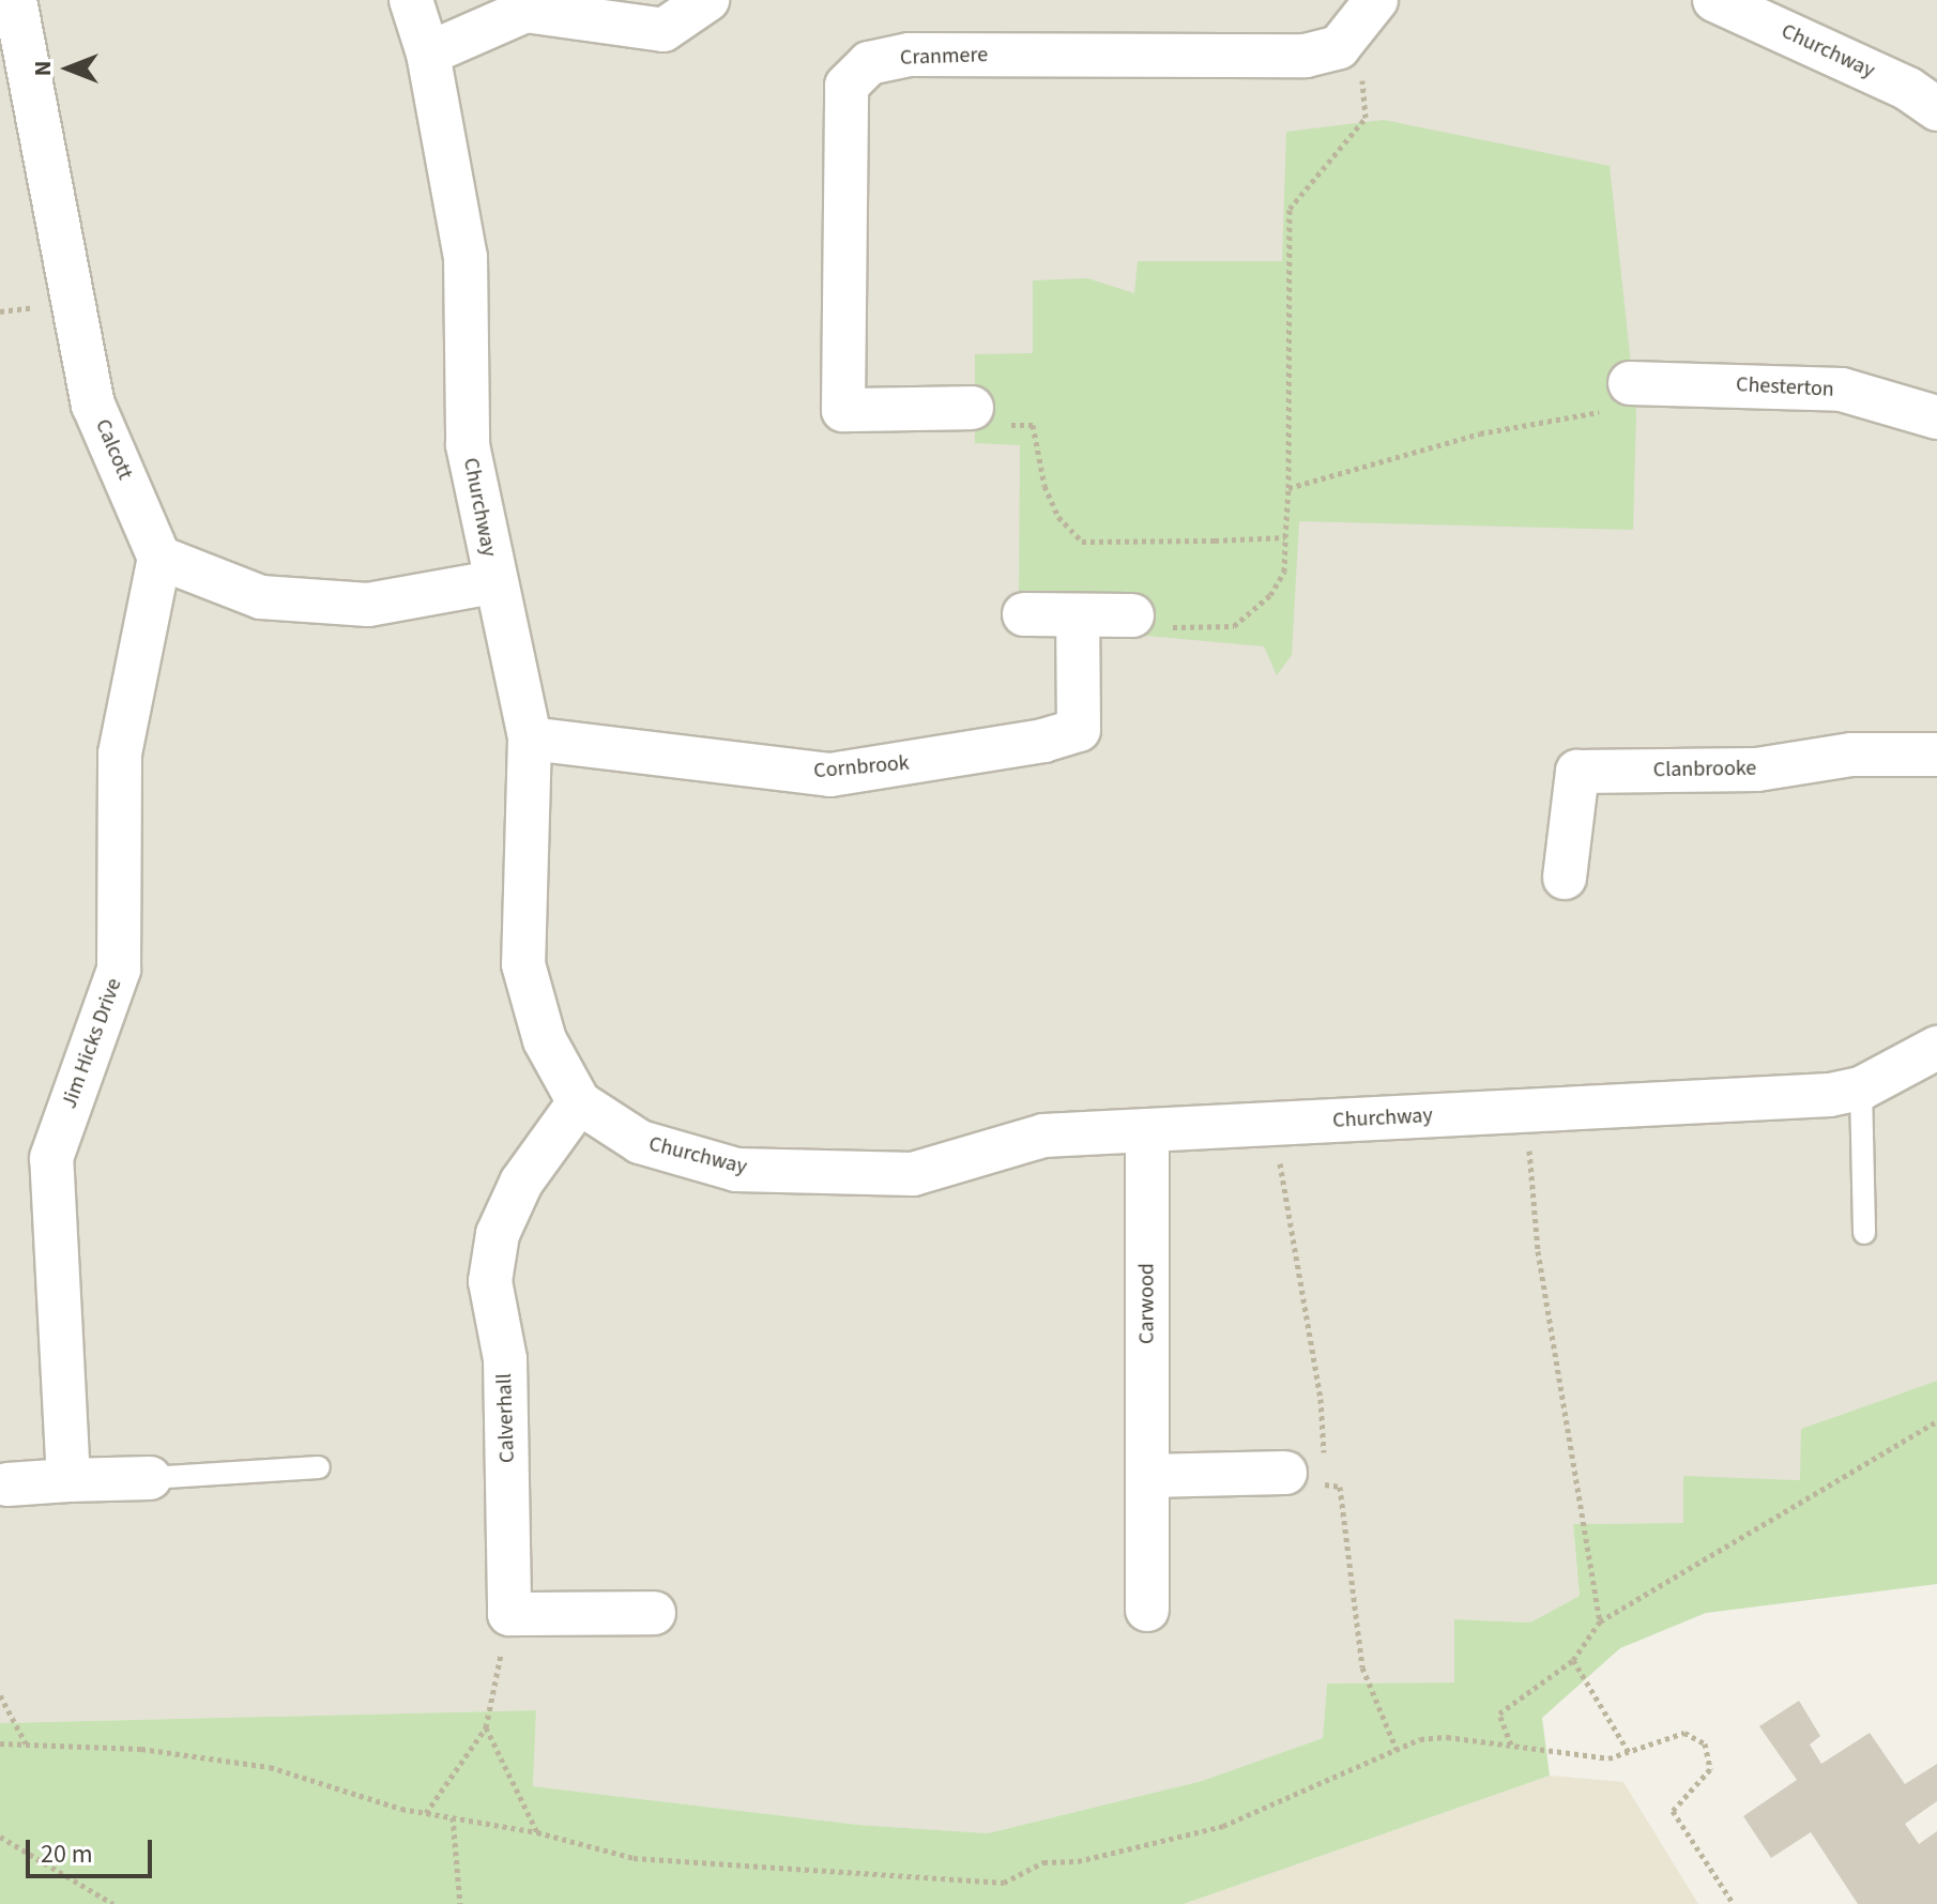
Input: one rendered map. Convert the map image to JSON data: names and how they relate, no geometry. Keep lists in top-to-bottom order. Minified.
{"streets":{"street":["Churchway","Cranmere","Chesterton","Calcott","Cornbrook","Clanbrooke","Jim Hicks Drive","Carwood","Calverhall"]},"crossings":[["Churchway","Cornbrook"],["Churchway","Carwood"],["Churchway","Calverhall"],["Calcott","Jim Hicks Drive"]],"scale_bar":"20 m","north":"left"}
